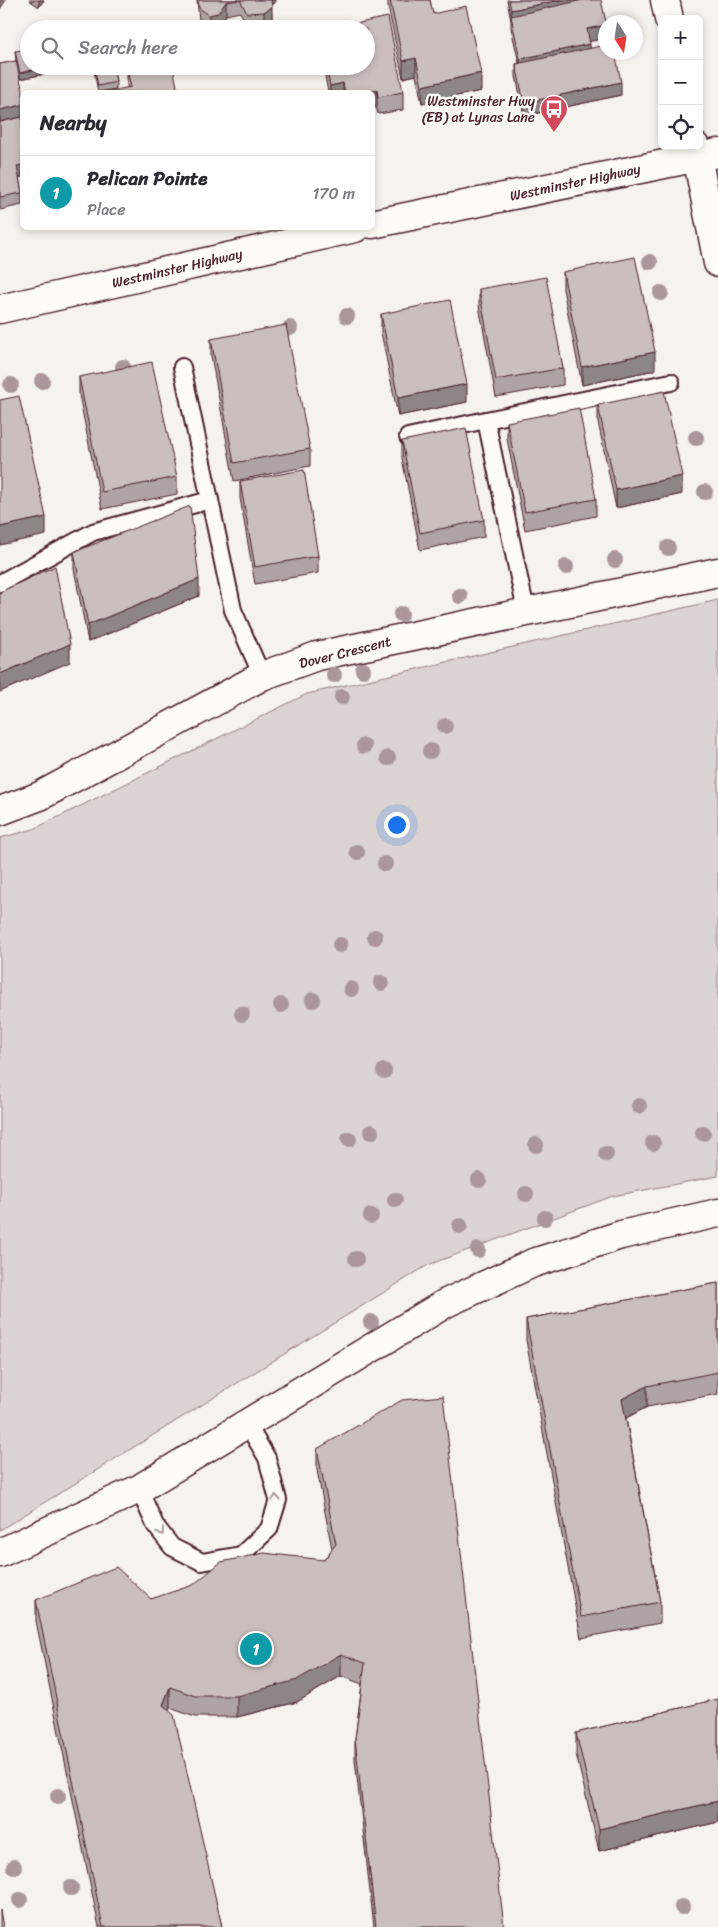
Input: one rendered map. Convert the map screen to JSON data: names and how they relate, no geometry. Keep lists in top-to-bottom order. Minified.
{"streets":{"street":["Westminster Highway","Dover Crescent"]},"places":{"bus stop":["Westminster Hwy (EB) at Lynas Lane"]},"north":"bottom","page":{"map_buttons":["+","−"],"search":"Search here","heading":"Nearby","list":[{"mark":"1","name":"Pelican Pointe","note":"Place","value":"170 m"}],"pins":"1"}}
